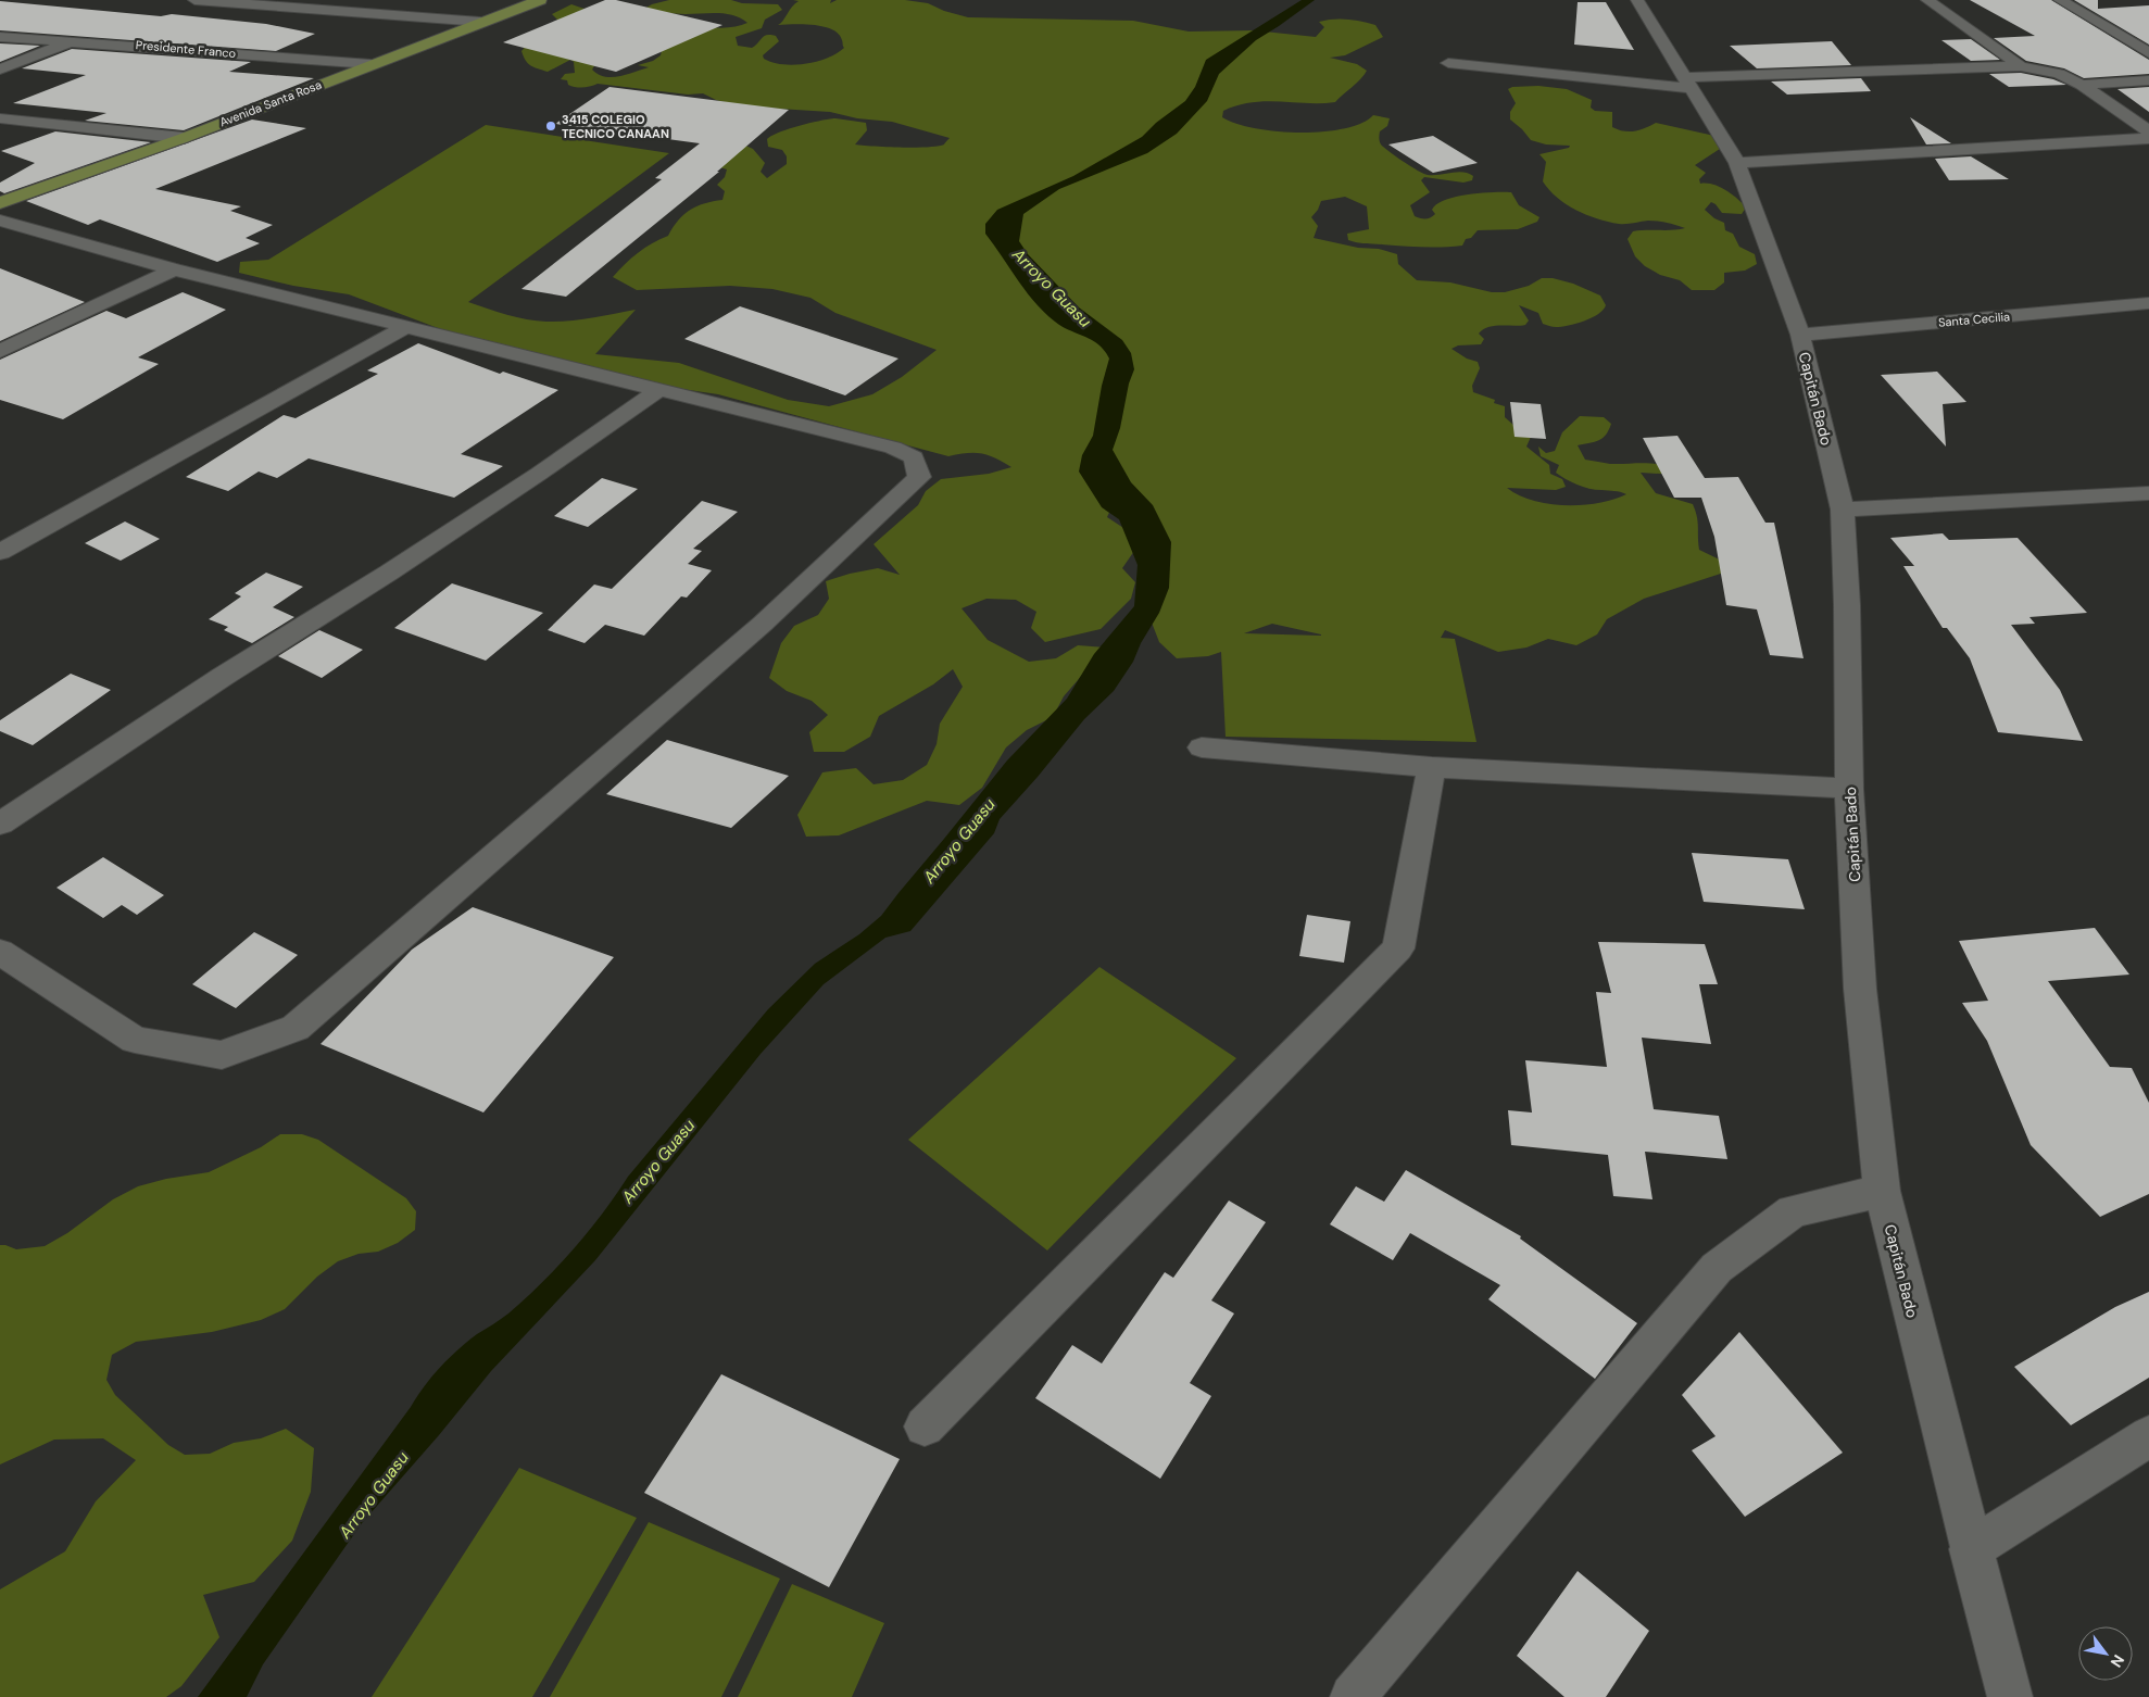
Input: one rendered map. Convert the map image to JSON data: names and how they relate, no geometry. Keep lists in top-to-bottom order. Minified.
{"streets":{"main road":["Avenida Santa Rosa"],"street":["Presidente Franco","Santa Cecilia","Capitán Bado"]},"crossings":[["Presidente Franco","Avenida Santa Rosa"],["Santa Cecilia","Capitán Bado"]],"water":["Arroyo Guasu"],"places":["3415 COLEGIO TECNICO CANAAN"],"north":"bottom right"}
